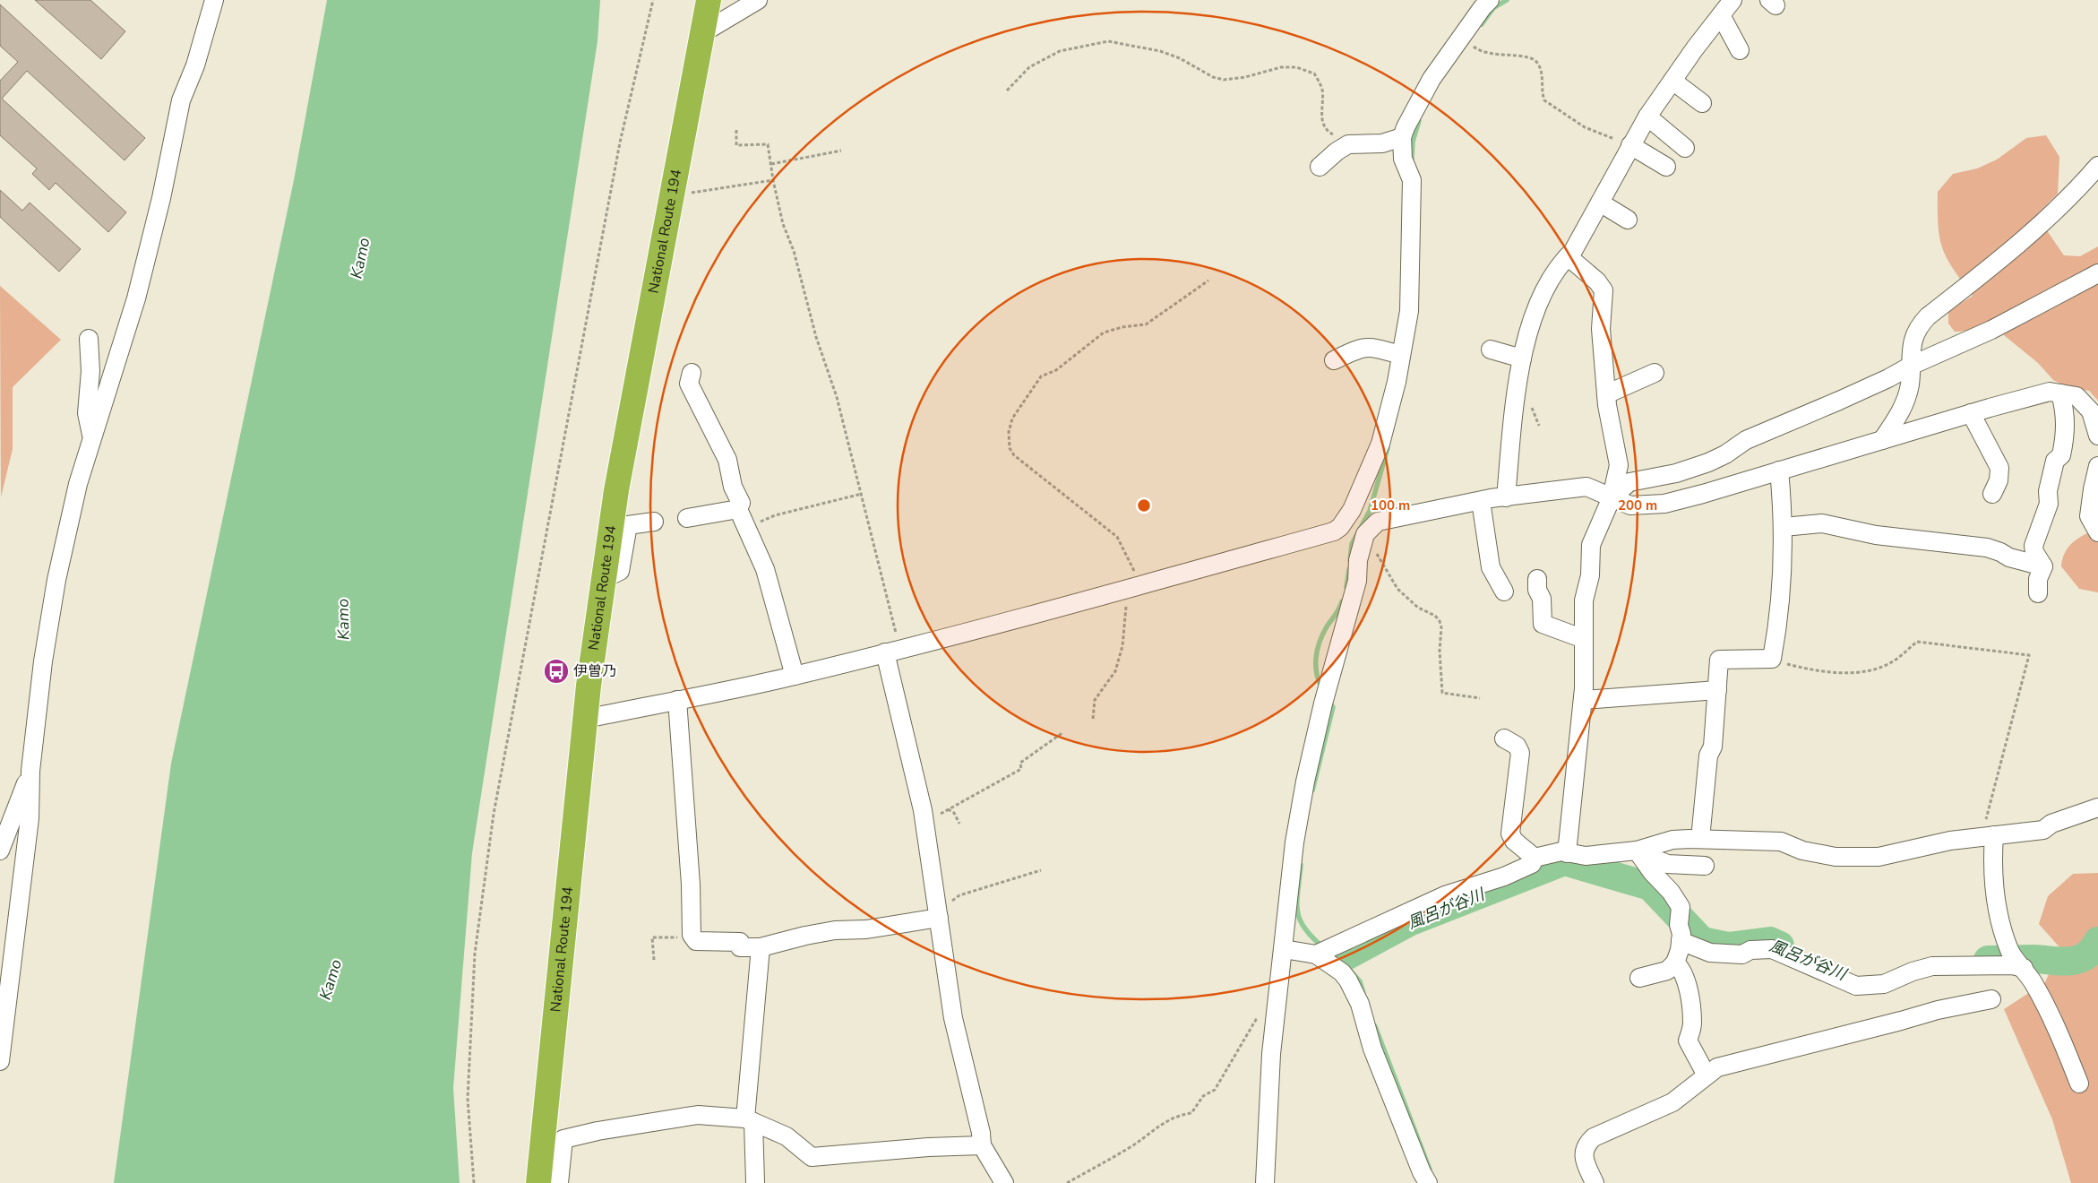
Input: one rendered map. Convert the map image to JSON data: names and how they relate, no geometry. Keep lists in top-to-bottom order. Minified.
{"streets":{"highway":["National Route 194"]},"water":["Kamo","風呂が谷川"],"places":{"bus stop":["伊曽乃"]},"rings":["100 m","200 m"]}
